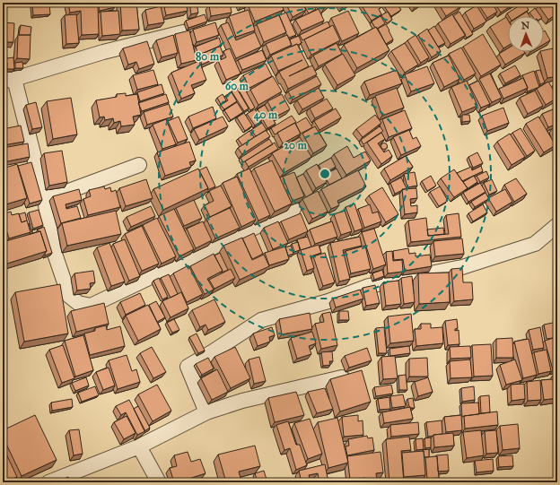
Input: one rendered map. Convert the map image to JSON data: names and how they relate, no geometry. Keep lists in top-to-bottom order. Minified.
{"north":"top","rings":["80 m","60 m","40 m","20 m"]}
